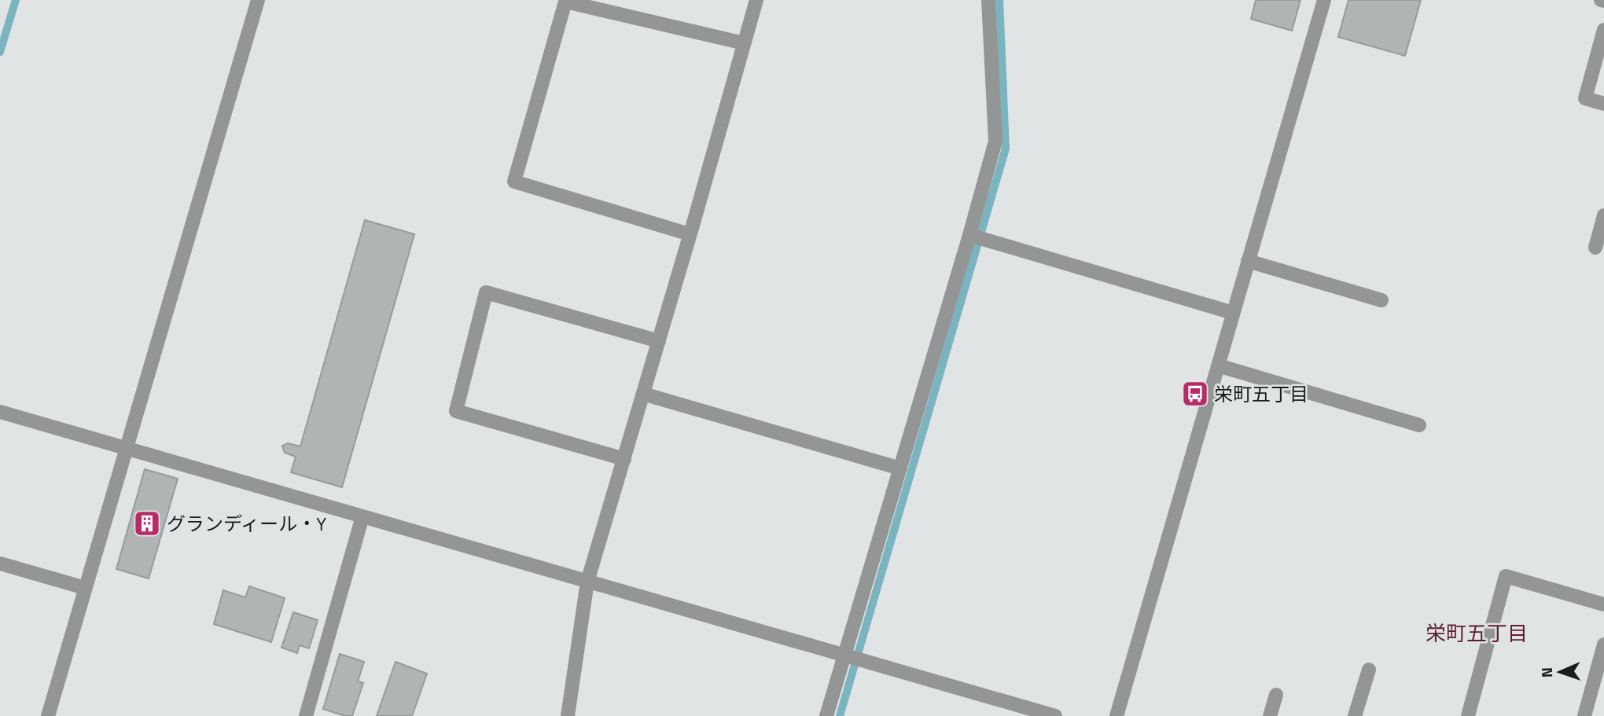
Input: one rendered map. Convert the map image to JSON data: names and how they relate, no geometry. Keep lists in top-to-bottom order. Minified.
{"districts":["栄町五丁目"],"places":{"bus stop":["栄町五丁目"],"building":["グランディール・Y"]},"north":"left"}
